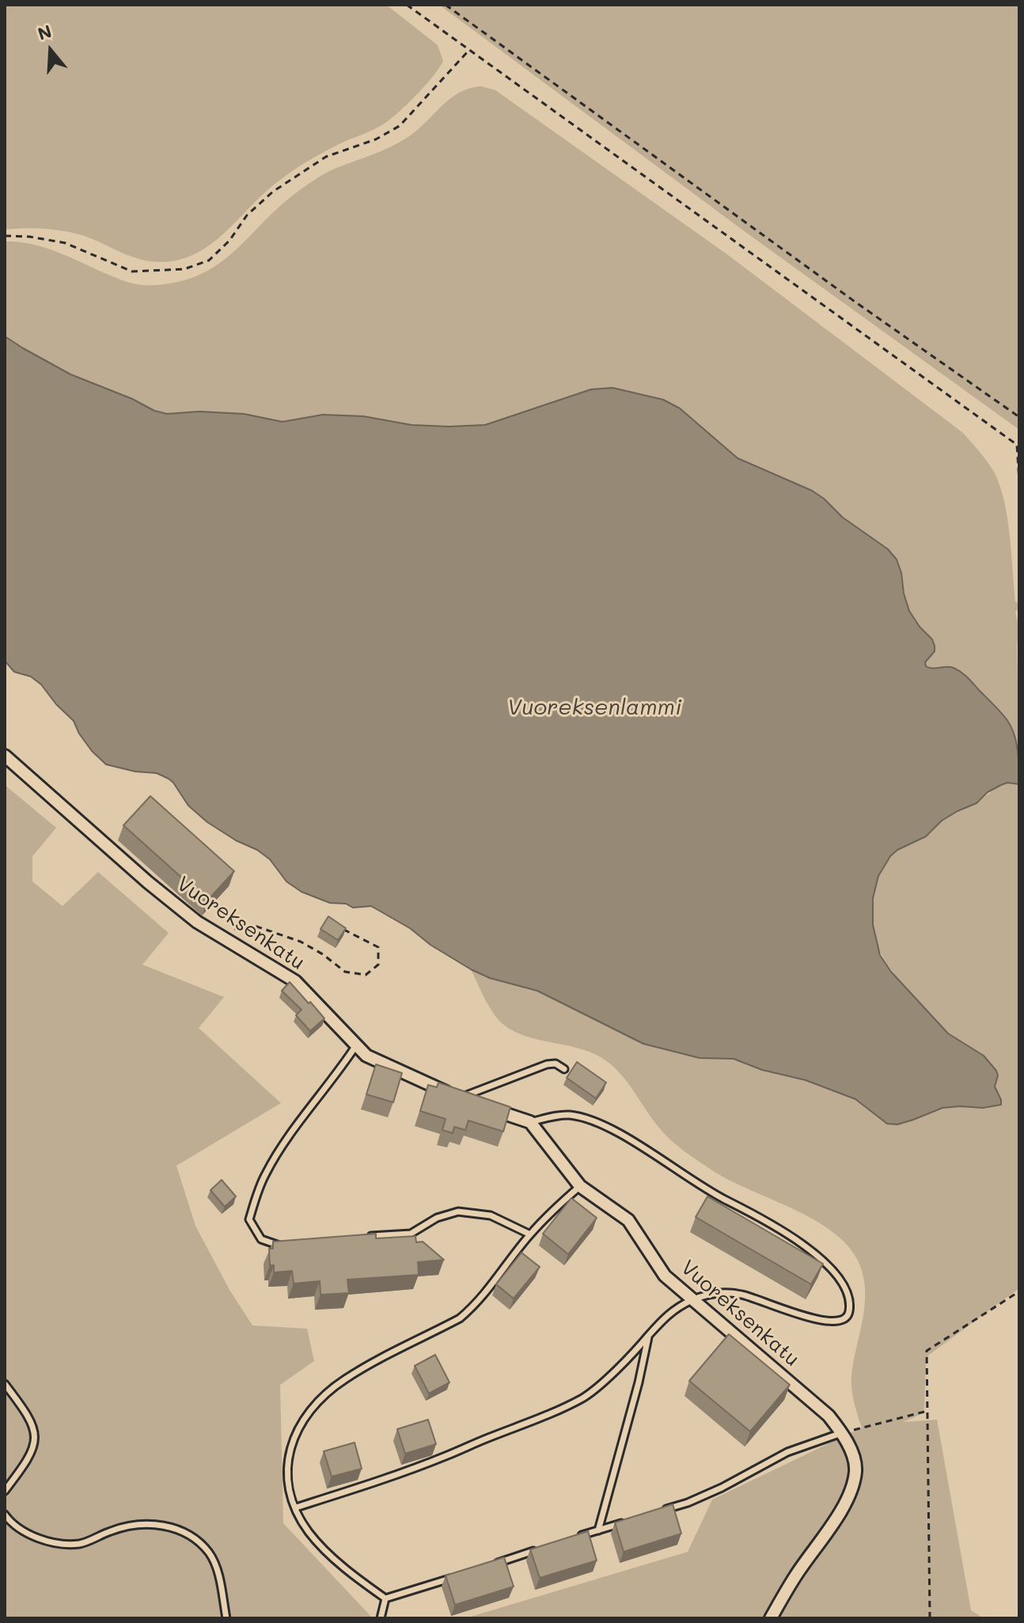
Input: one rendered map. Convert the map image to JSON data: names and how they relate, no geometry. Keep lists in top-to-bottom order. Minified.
{"streets":{"street":["Vuoreksenkatu"]},"water":["Vuoreksenlammi"],"north":"top"}
